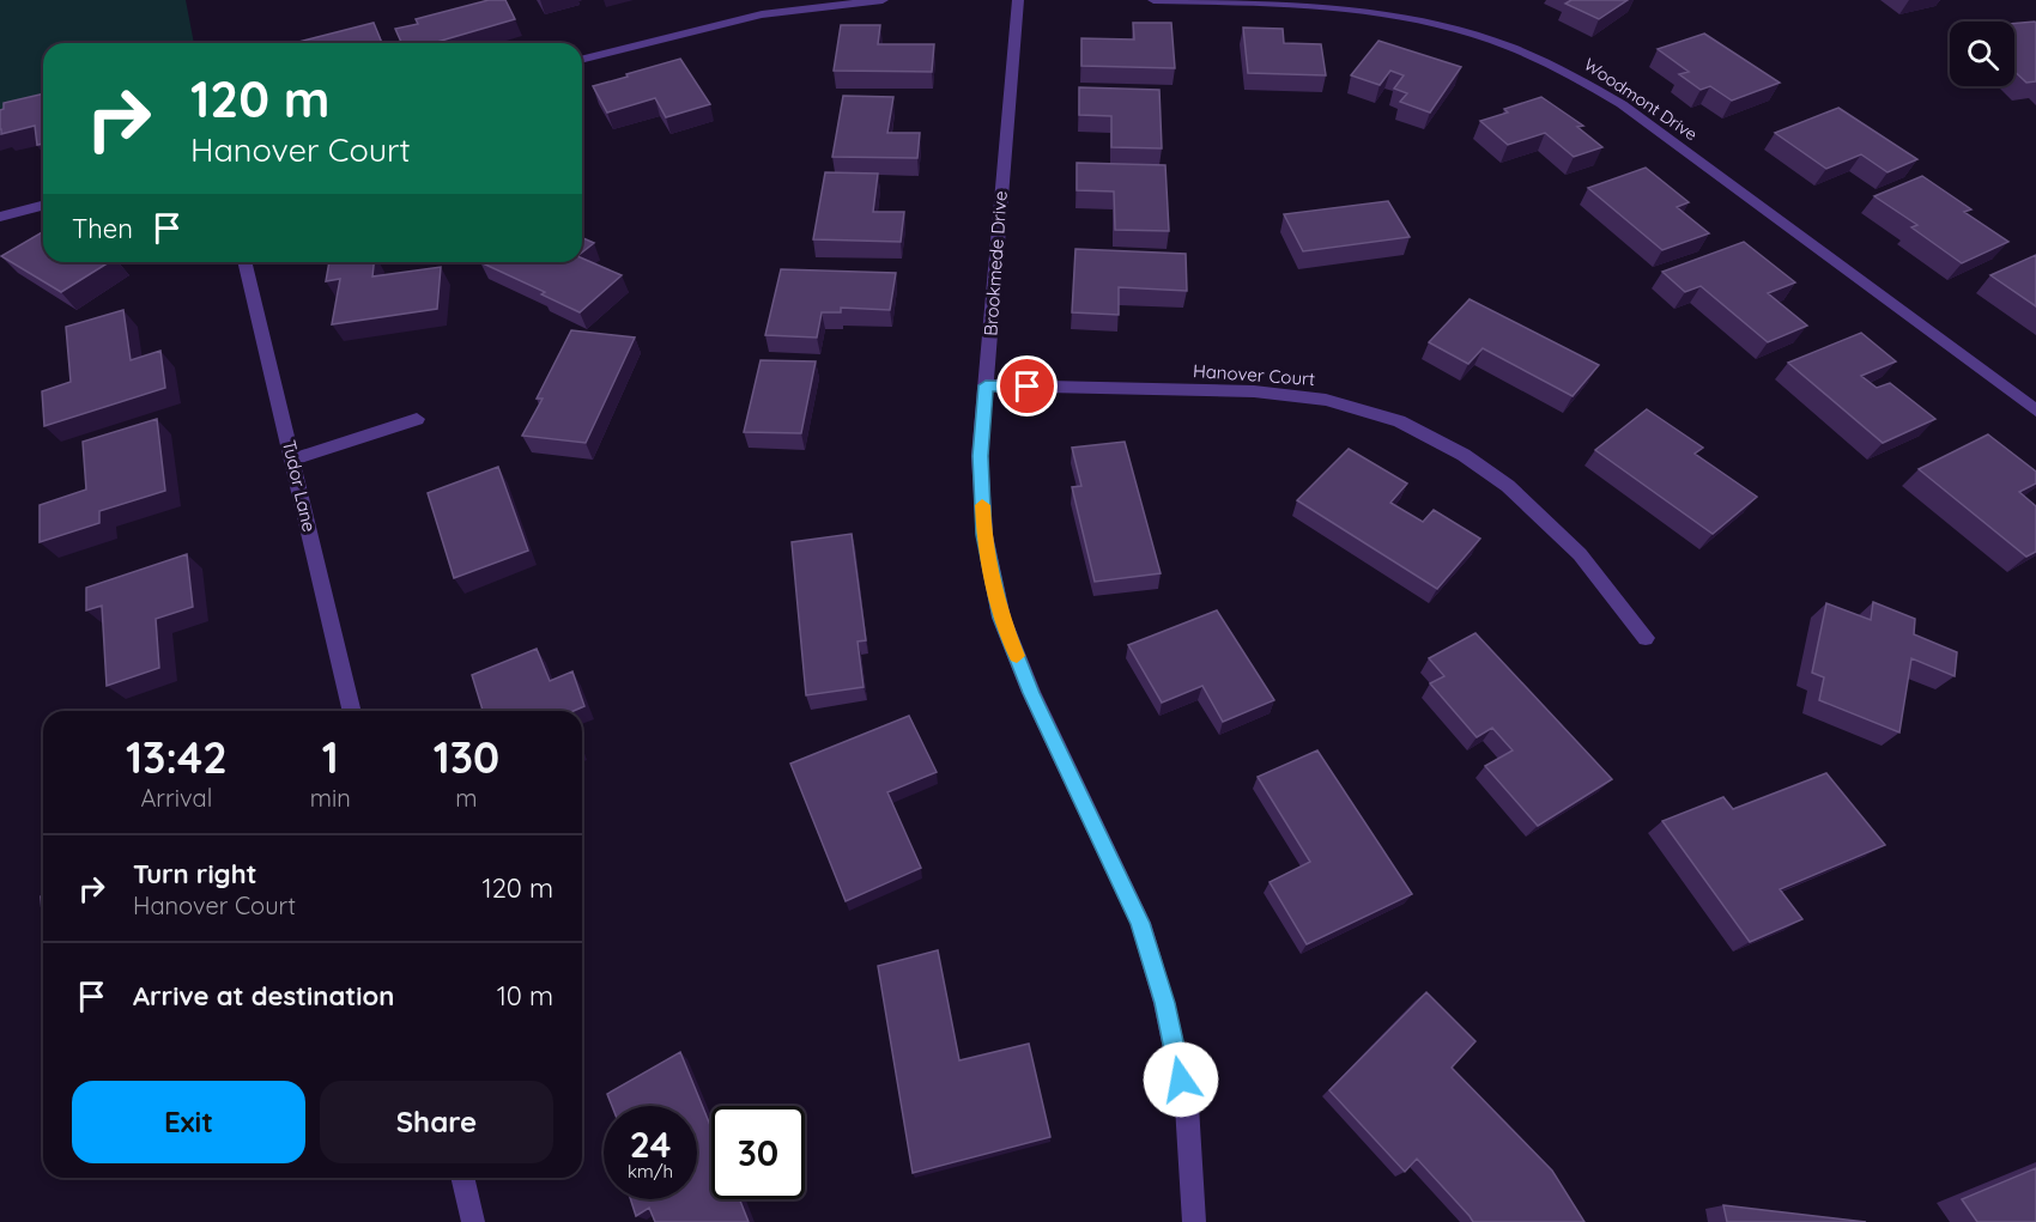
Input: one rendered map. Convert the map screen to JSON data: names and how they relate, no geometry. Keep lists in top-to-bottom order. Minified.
{"streets":{"street":["Woodmont Drive","Brookmede Drive","Hanover Court","Tudor Lane"]},"crossings":[["Brookmede Drive","Hanover Court"]],"page":{"turn":["120 m","Hanover Court"],"then":"Then","eta":["13:42","Arrival","1","min","130","m"],"list":[{"name":"Turn right","note":"Hanover Court","value":"120 m"},{"name":"Arrive at destination","value":"10 m"}],"buttons":["Exit","Share"],"speed":"24 km/h","limit":"30"}}
